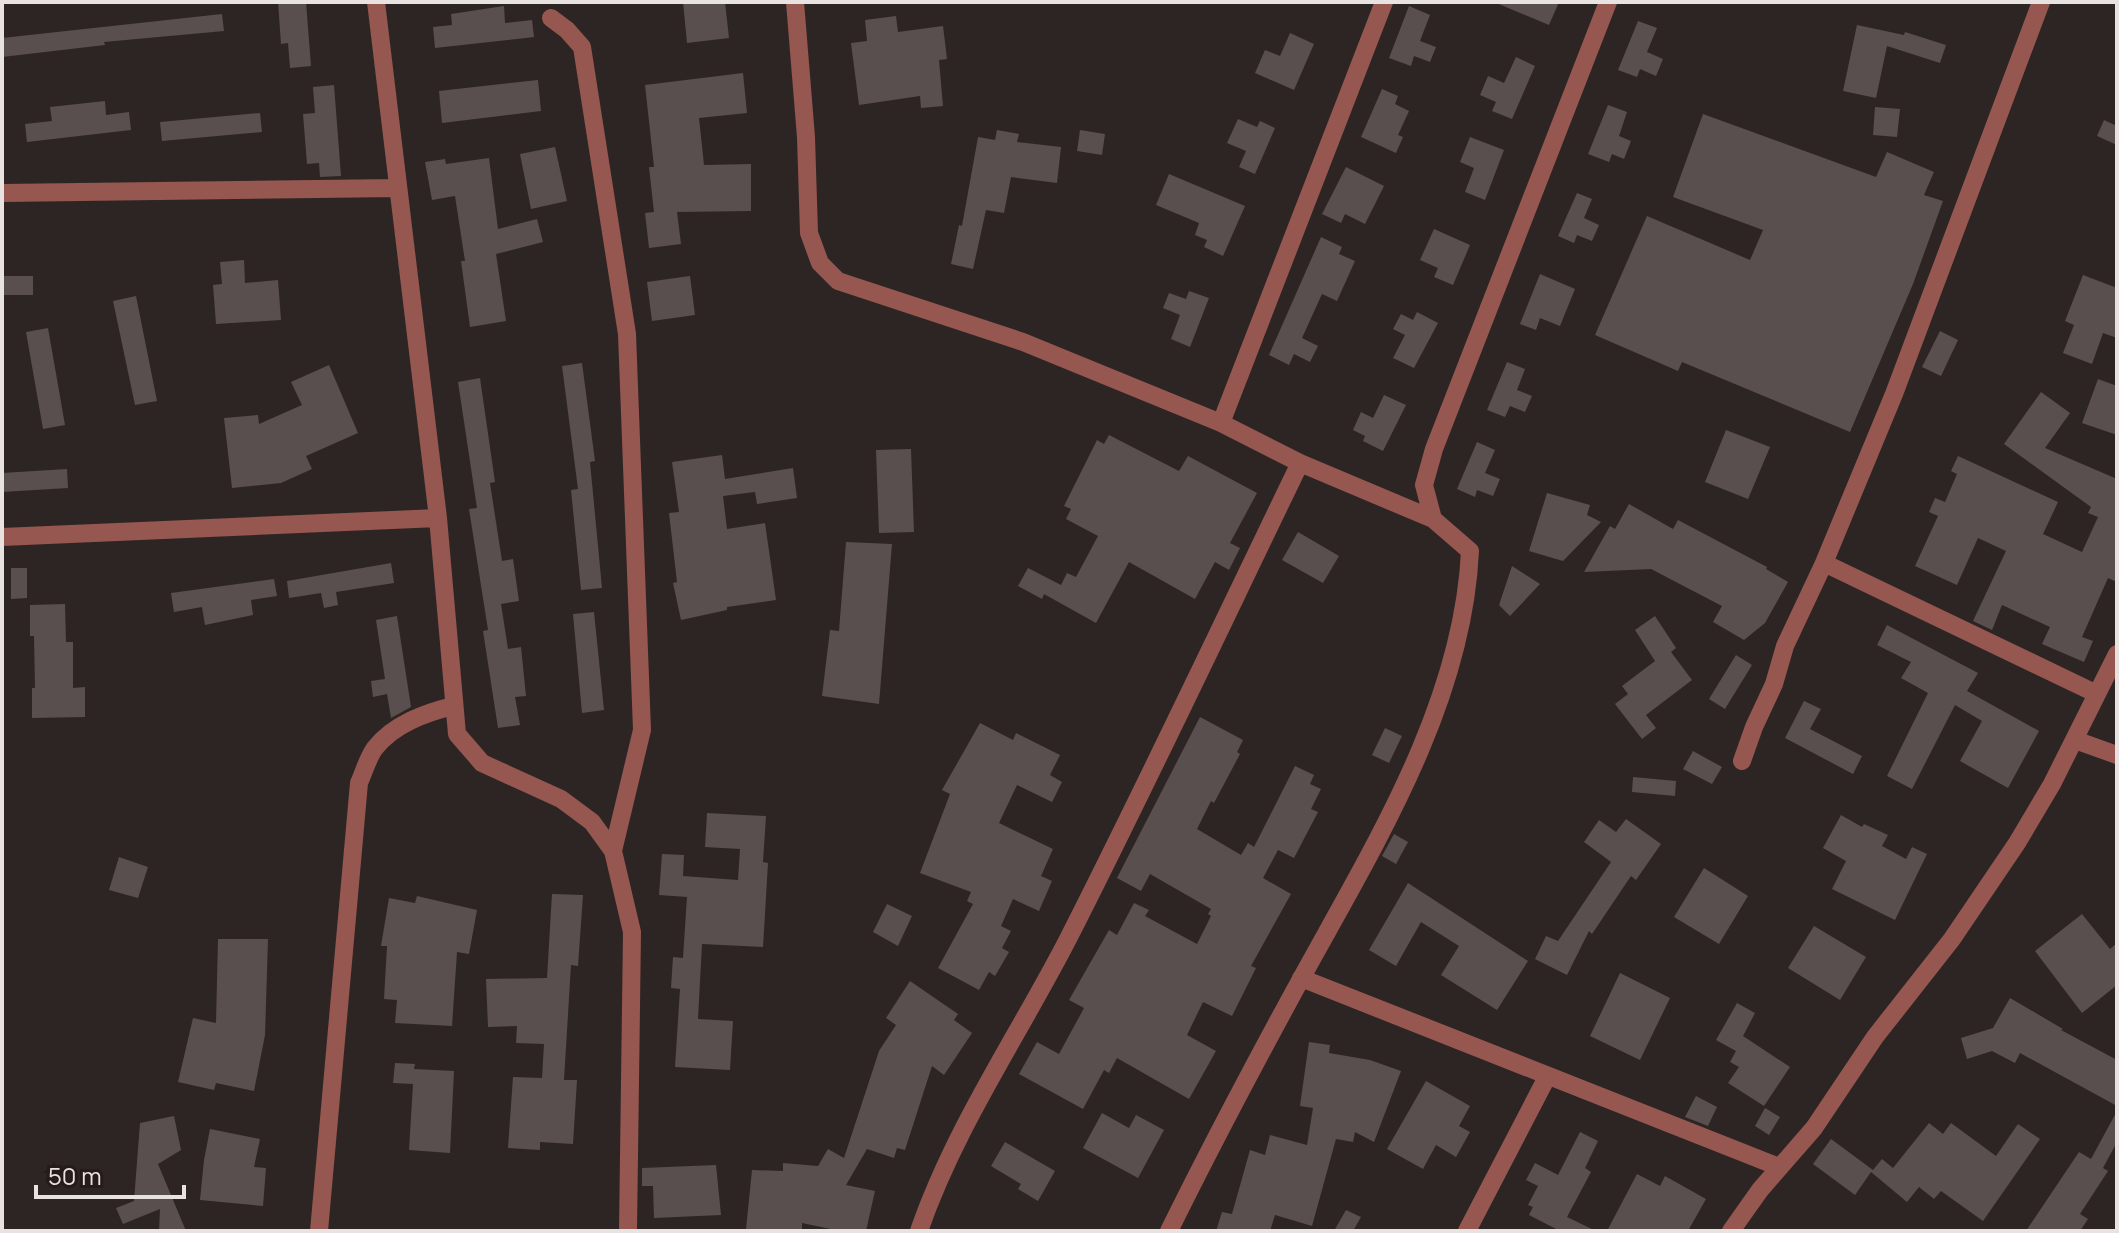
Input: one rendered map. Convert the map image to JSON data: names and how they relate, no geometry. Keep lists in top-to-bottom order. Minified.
{"scale_bar":"50 m"}
